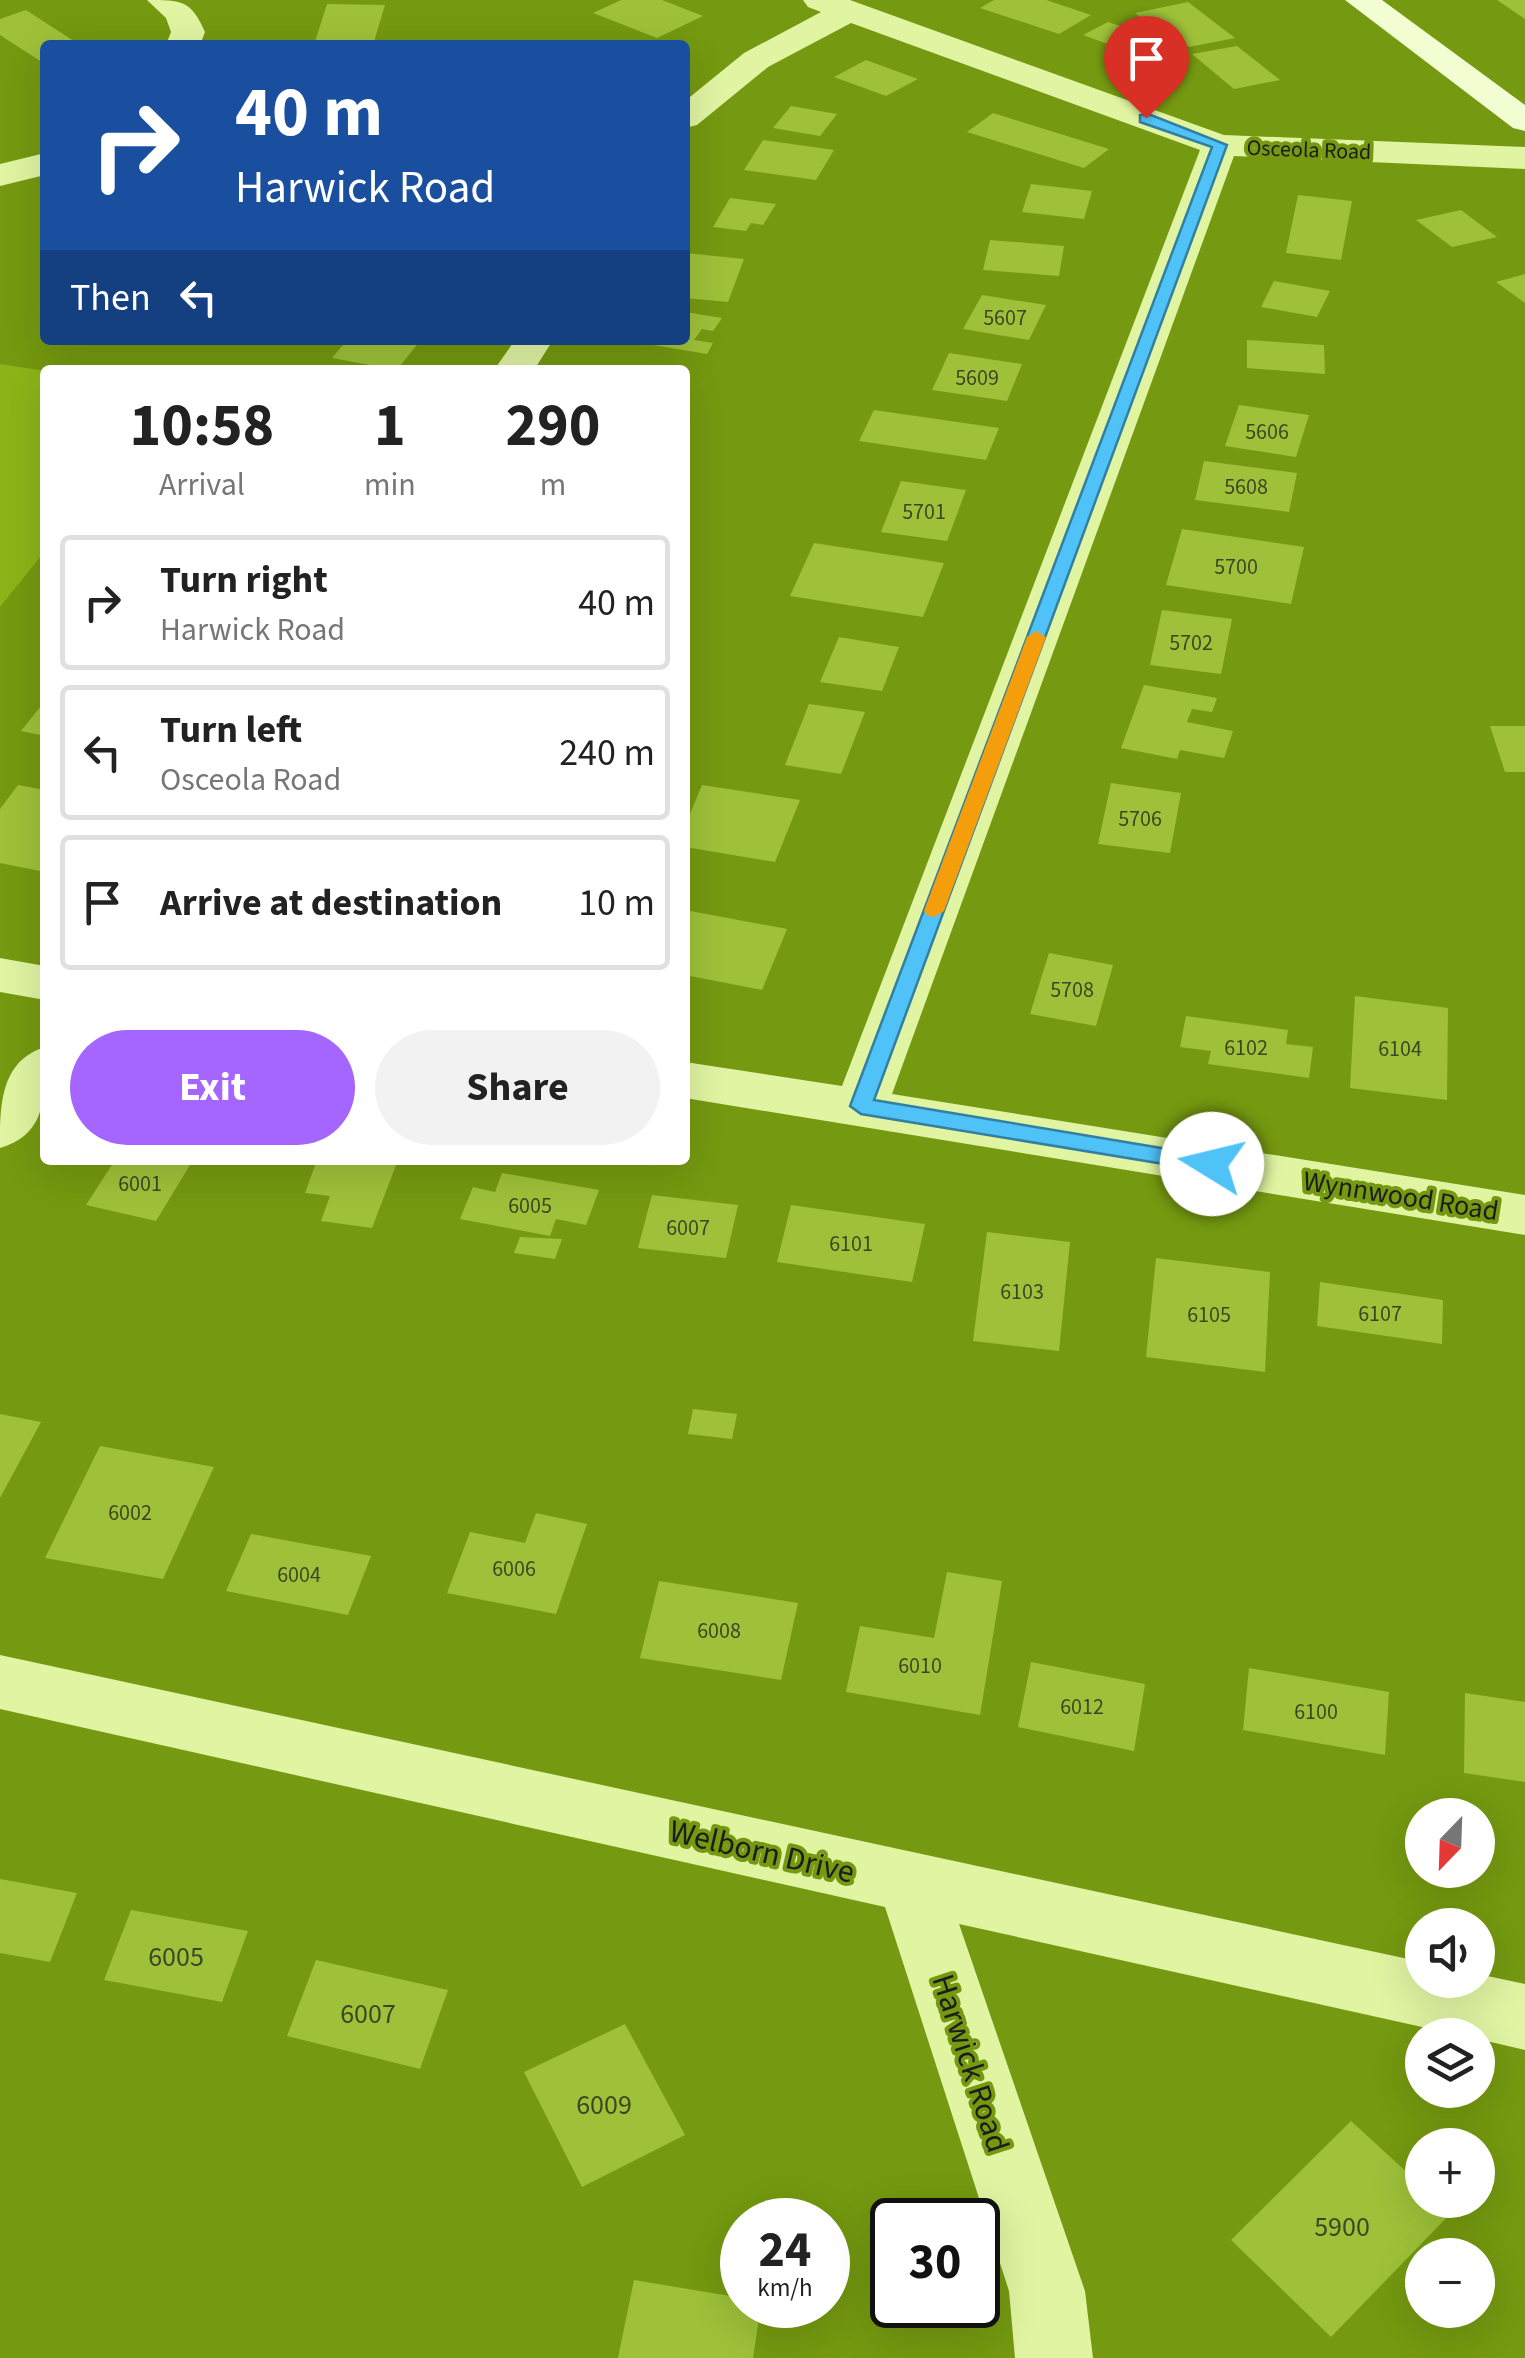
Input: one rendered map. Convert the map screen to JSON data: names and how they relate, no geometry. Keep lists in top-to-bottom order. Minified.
{"streets":{"street":["Osceola Road","Wynnwood Road","Welborn Drive","Harwick Road"]},"crossings":[["Welborn Drive","Harwick Road"]],"house_numbers":["5607","5609","5606","5608","5701","5700","5702","5706","5708","6102","6104","6001","6005","6007","6101","6103","6107","6105","6002","6006","6004","6008","6010","6012","6100","6005","6007","6009","5900"],"north":"bottom left","page":{"turn":["40 m","Harwick Road"],"then":"Then","eta":["10:58","Arrival","1","min","290","m"],"list":[{"name":"Turn right","note":"Harwick Road","value":"40 m"},{"name":"Turn left","note":"Osceola Road","value":"240 m"},{"name":"Arrive at destination","value":"10 m"}],"buttons":["Exit","Share"],"map_buttons":["+","−"],"speed":"24 km/h","limit":"30"}}
